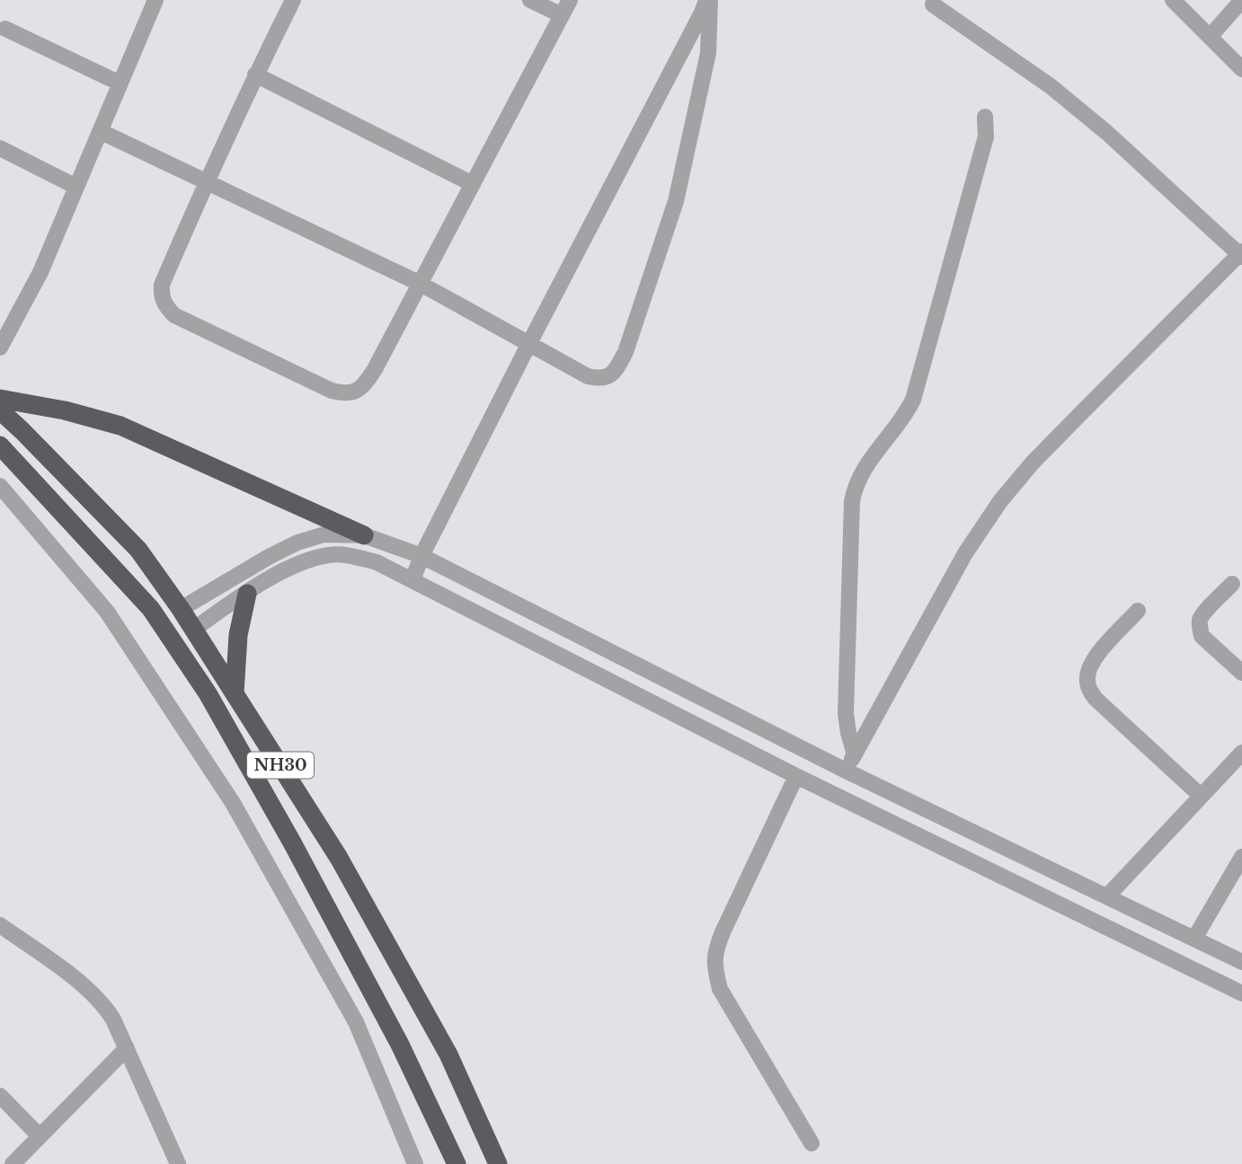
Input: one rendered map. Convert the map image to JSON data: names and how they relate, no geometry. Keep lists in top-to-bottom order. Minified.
{"streets":{"highway":["NH30"]}}
